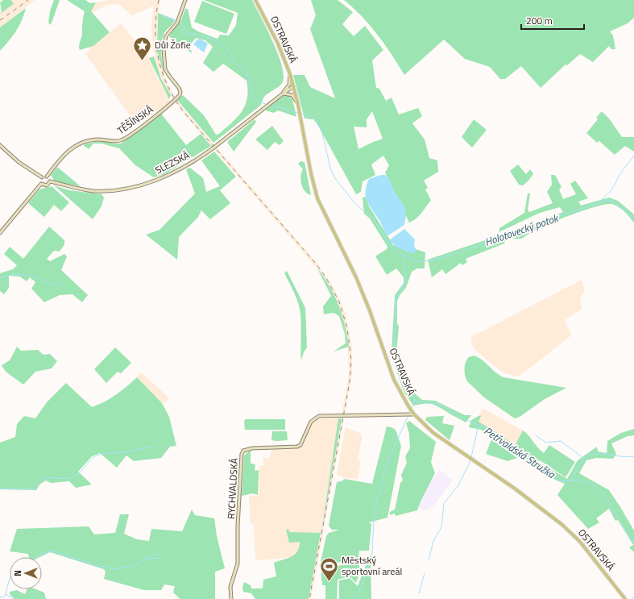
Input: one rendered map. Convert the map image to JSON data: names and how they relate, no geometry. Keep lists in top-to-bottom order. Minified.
{"streets":{"main road":["OSTRAVSKÁ"],"street":["TĚŠÍNSKÁ","SLEZSKÁ","RYCHVALDSKÁ"]},"crossings":[["OSTRAVSKÁ","SLEZSKÁ"],["OSTRAVSKÁ","RYCHVALDSKÁ"],["TĚŠÍNSKÁ","SLEZSKÁ"]],"water":["Holotovecký potok","Petřvaldská Stružka"],"places":{"place":["Důl Žofie"],"sports":["Městský sportovní areál"]},"scale_bar":"200 m","north":"left"}
